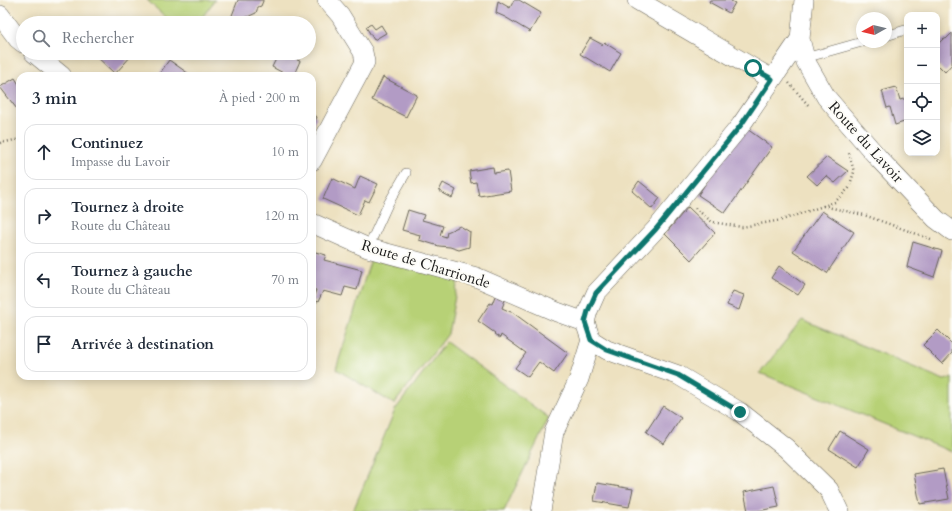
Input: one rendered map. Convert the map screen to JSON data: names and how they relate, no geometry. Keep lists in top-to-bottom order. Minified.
{"streets":{"street":["Route du Lavoir","Route de Charrionde"]},"north":"left","page":{"map_buttons":["+","−"],"search":"Rechercher","heading":["3 min","À pied · 200 m"],"list":[["Continuez","Impasse du Lavoir","10 m"],["Tournez à droite","Route du Château","120 m"],["Tournez à gauche","Route du Château","70 m"],"Arrivée à destination"]}}
